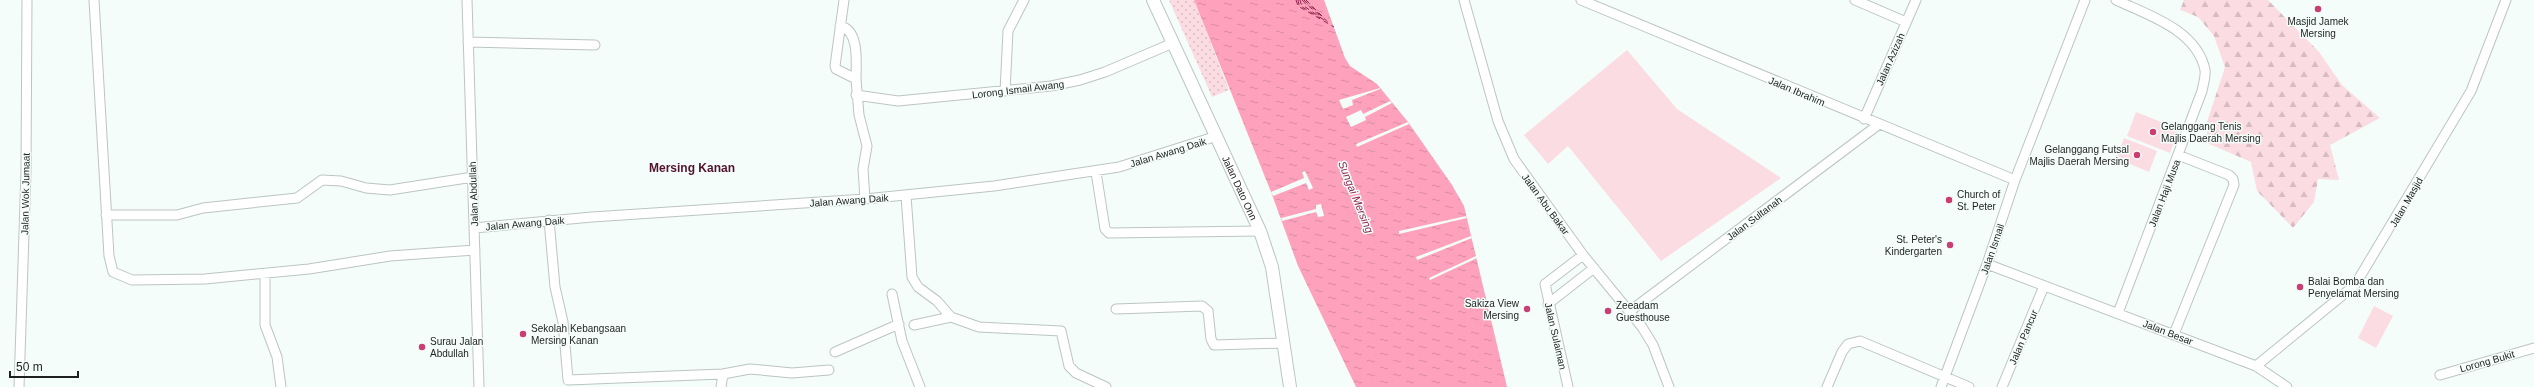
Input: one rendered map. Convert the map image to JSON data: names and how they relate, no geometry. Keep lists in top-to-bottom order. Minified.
{"streets":{"main road":["Jalan Dato Onn"],"street":["Jalan Azizah","Lorong Ismail Awang","Jalan Ibrahim","Jalan Awang Daik","Jalan Haji Musa","Jalan Wok Jumaat","Jalan Abdullah","Jalan Masjid","Jalan Abu Bakar","Jalan Sultanah","Jalan Ismail","Jalan Besar","Jalan Sulaiman","Jalan Pancur","Lorong Bukit"]},"crossings":[["Jalan Azizah","Jalan Ibrahim"],["Lorong Ismail Awang","Jalan Dato Onn"],["Jalan Ibrahim","Jalan Sultanah"],["Jalan Ibrahim","Jalan Ismail"],["Jalan Awang Daik","Jalan Dato Onn"],["Jalan Awang Daik","Jalan Abdullah"],["Jalan Haji Musa","Jalan Besar"],["Jalan Masjid","Jalan Besar"],["Jalan Abu Bakar","Jalan Sultanah"],["Jalan Abu Bakar","Jalan Sulaiman"],["Jalan Ismail","Jalan Besar"],["Jalan Besar","Jalan Pancur"]],"districts":["Mersing Kanan"],"water":["Sungai Mersing"],"places":["Masjid Jamek Mersing","Gelanggang Tenis Majlis Daerah Mersing","Gelanggang Futsal Majlis Daerah Mersing","Church of St. Peter","St. Peter's Kindergarten","Balai Bomba dan Penyelamat Mersing","Sakiza View Mersing","Zeeadam Guesthouse","Sekolah Kebangsaan Mersing Kanan","Surau Jalan Abdullah"],"scale_bar":"50 m"}
